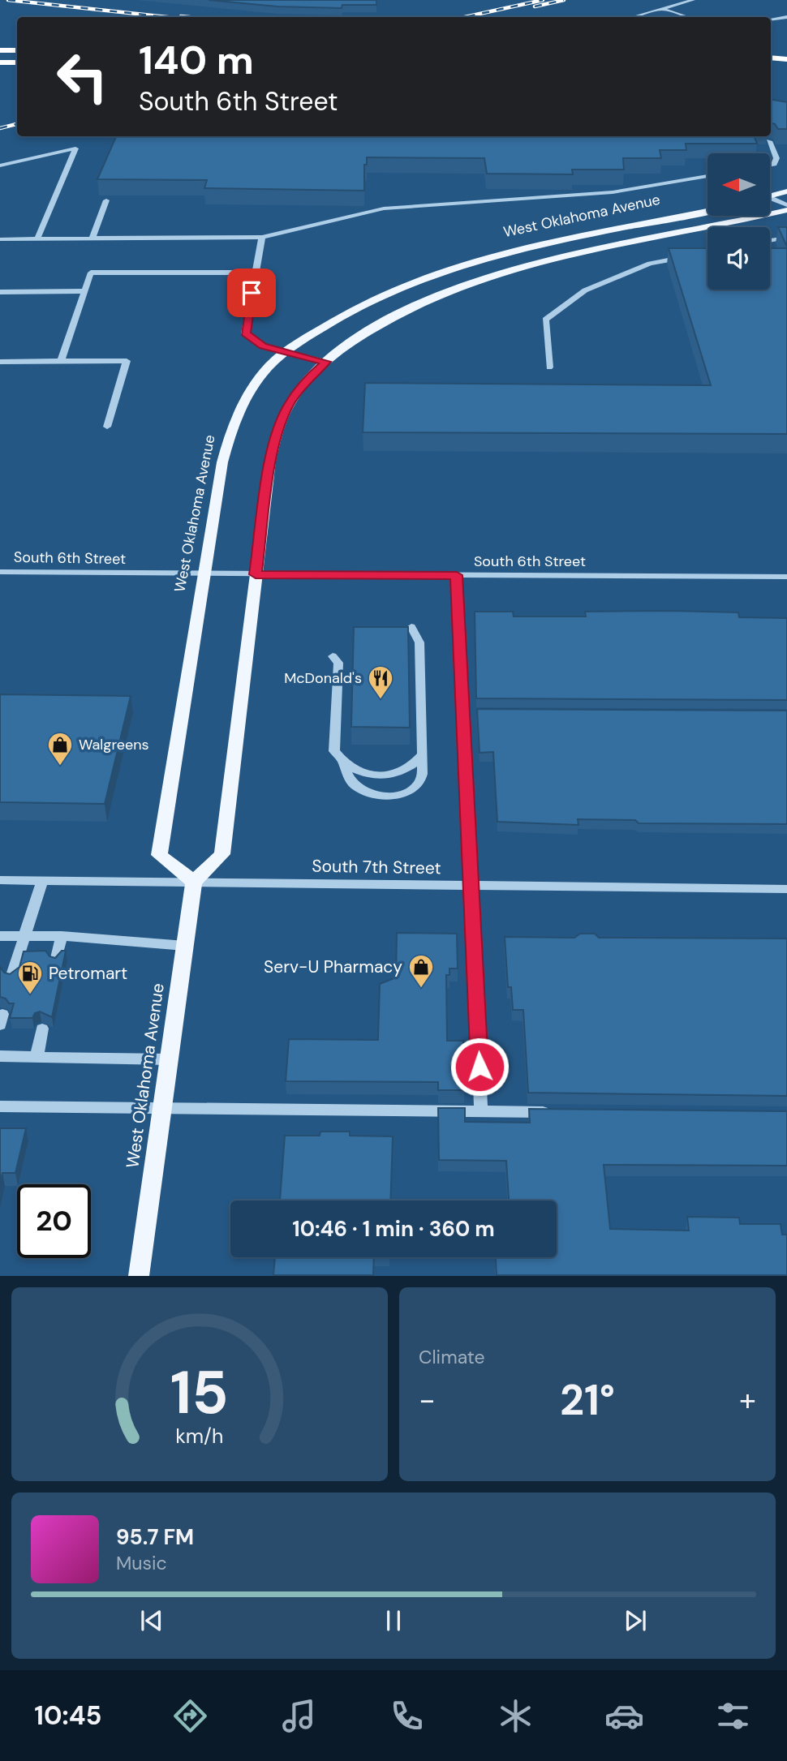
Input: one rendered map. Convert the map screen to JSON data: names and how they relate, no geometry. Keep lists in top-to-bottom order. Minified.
{"streets":{"main road":["West Oklahoma Avenue"],"street":["South 6th Street","South 7th Street"]},"crossings":[["West Oklahoma Avenue","South 6th Street"],["West Oklahoma Avenue","South 7th Street"]],"places":{"restaurant":["McDonald's"],"shop":["Walgreens","Serv-U Pharmacy"],"fuel station":["Petromart"]},"north":"left","page":{"turn":["140 m","South 6th Street"],"limit":"20","trip":"10:46 · 1 min · 360 m","tile":"Climate","heat":["−","21°","+"],"song":["95.7 FM","Music"],"tabs":"10:45","gauge":["15","km/h"]}}
